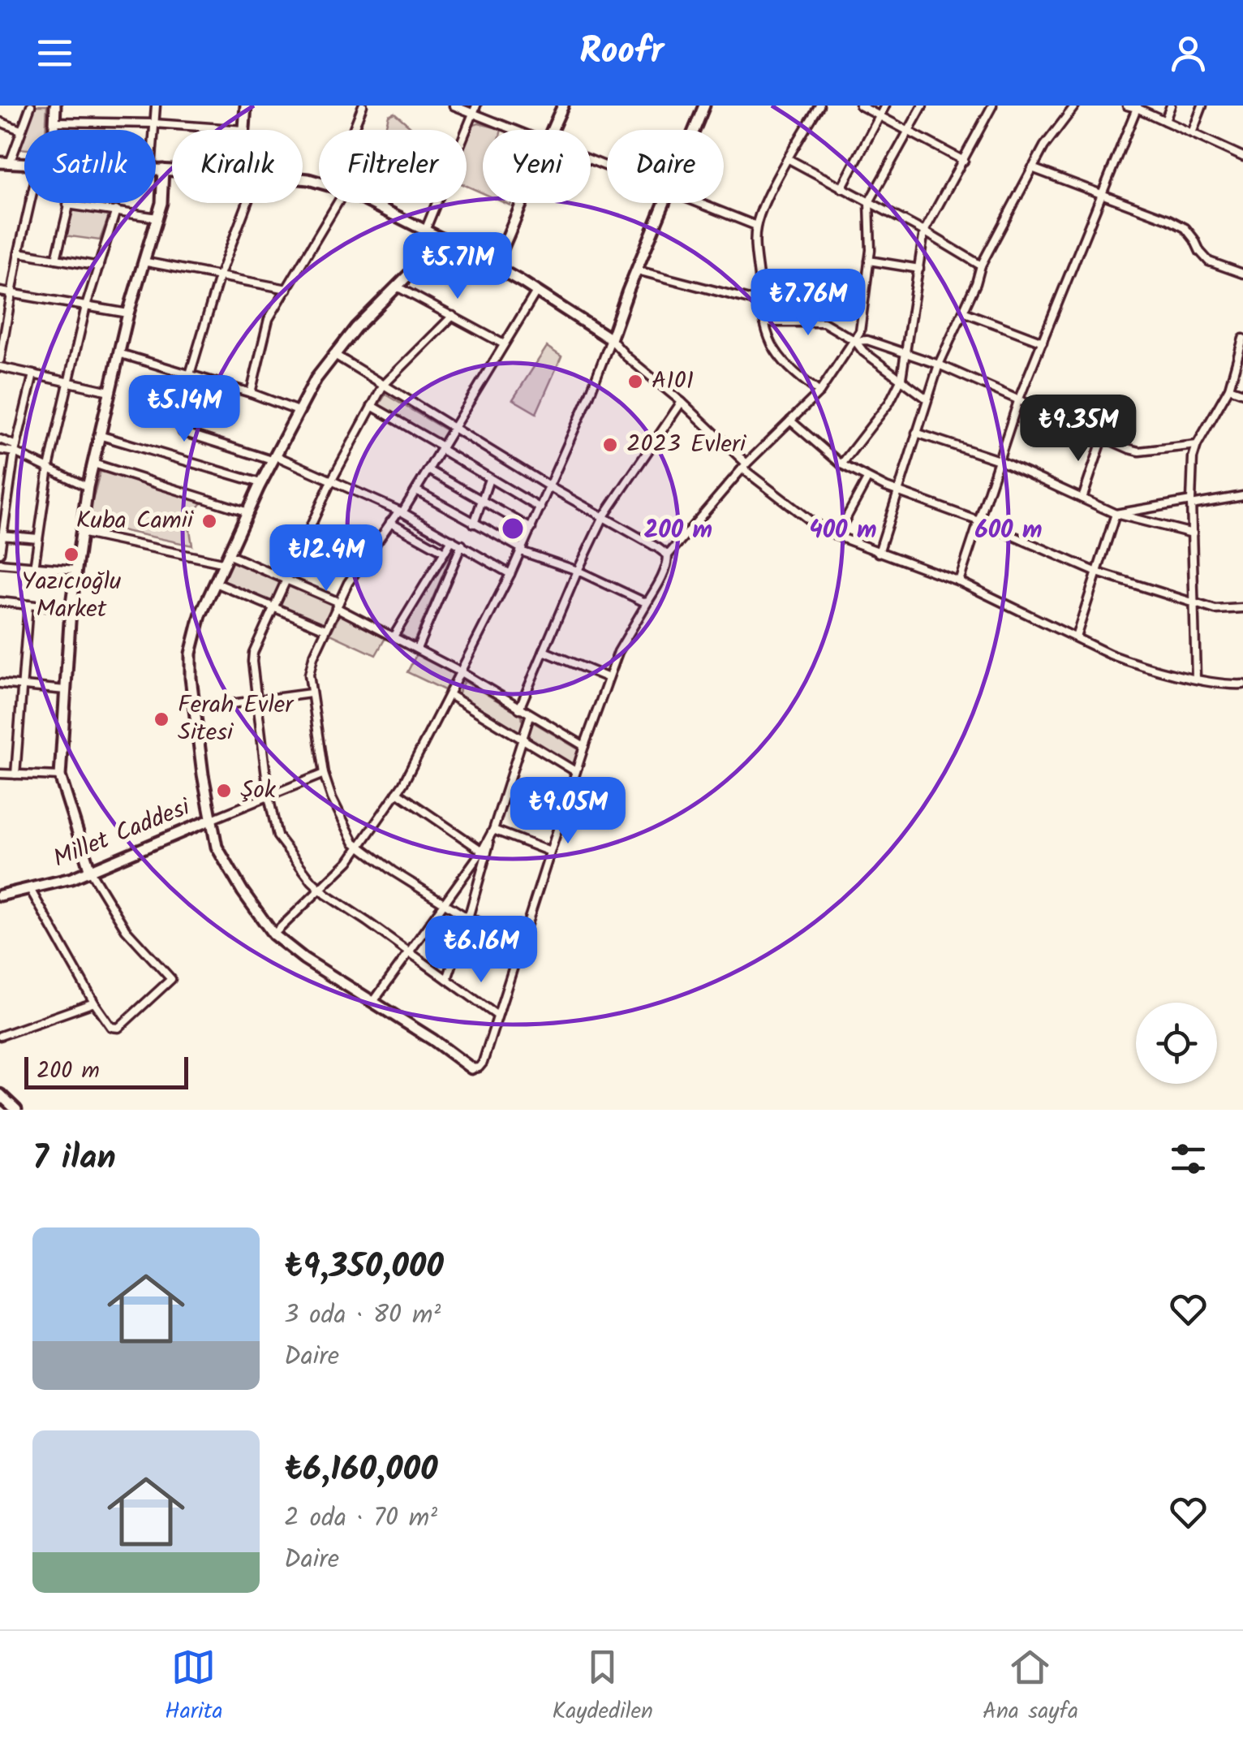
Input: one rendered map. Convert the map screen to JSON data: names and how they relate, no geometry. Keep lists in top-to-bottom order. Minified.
{"streets":{"street":["Millet Caddesi"]},"places":["A101","2023 Evleri","Kuba Camii","Yazıcıoğlu Market","Ferah Evler Sitesi","Şok"],"scale_bar":"200 m","page":{"header":"Roofr","chip":["Satılık","Kiralık","Filtreler","Yeni","Daire"],"price":["₺5.71M","₺7.76M","₺5.14M","₺9.35M","₺12.4M","₺9.05M","₺6.16M"],"scale":"200 m","heading":"7 ilan","list":[{"name":"₺9,350,000","note":"3 oda · 80 m² · Daire"},{"name":"₺6,160,000","note":"2 oda · 70 m² · Daire"}],"tabs":["Harita","Kaydedilen","Ana sayfa"]},"rings":["200 m","400 m","600 m"]}
